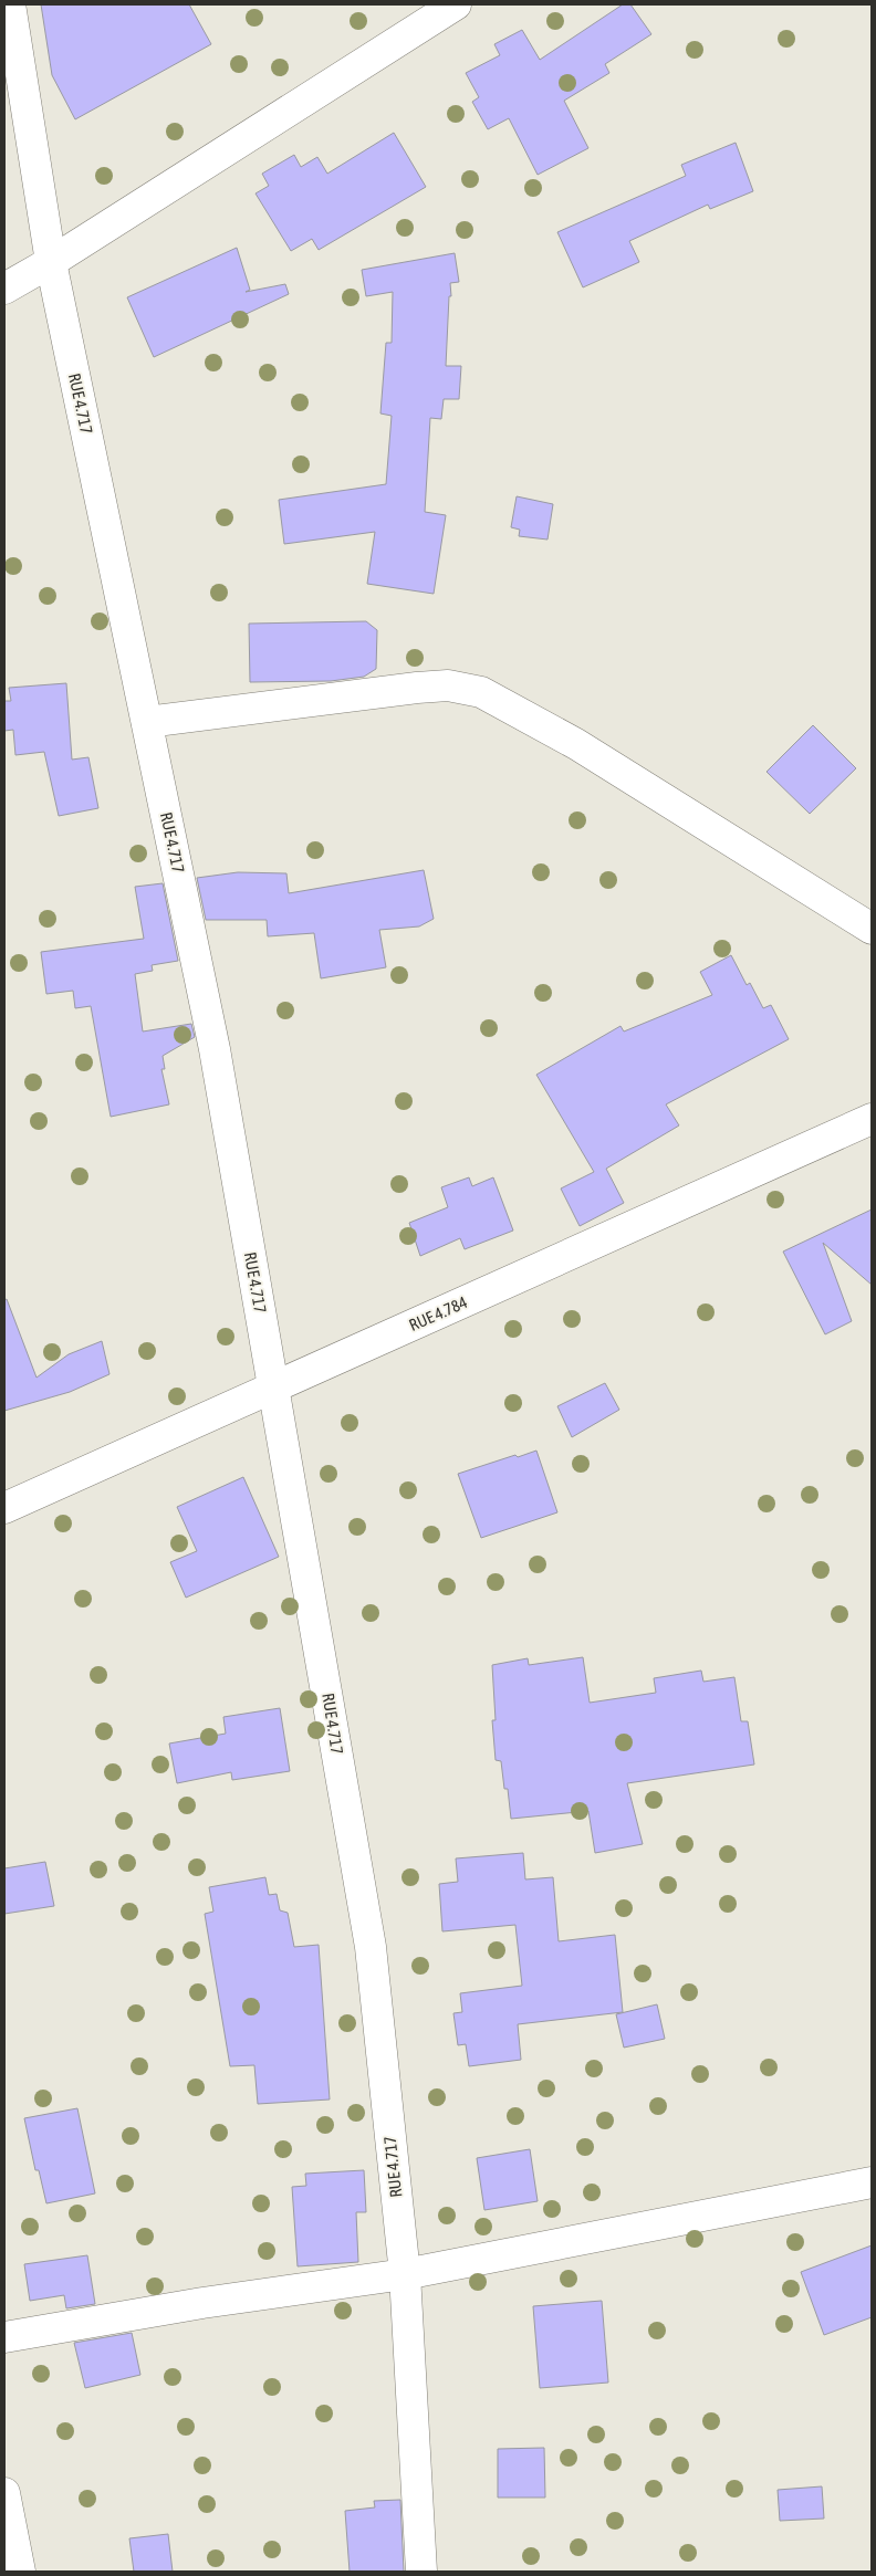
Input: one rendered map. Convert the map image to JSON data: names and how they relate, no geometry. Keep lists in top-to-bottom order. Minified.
{"streets":{"street":["RUE 4.717","RUE 4.784"]},"crossings":[["RUE 4.717","RUE 4.784"]]}
